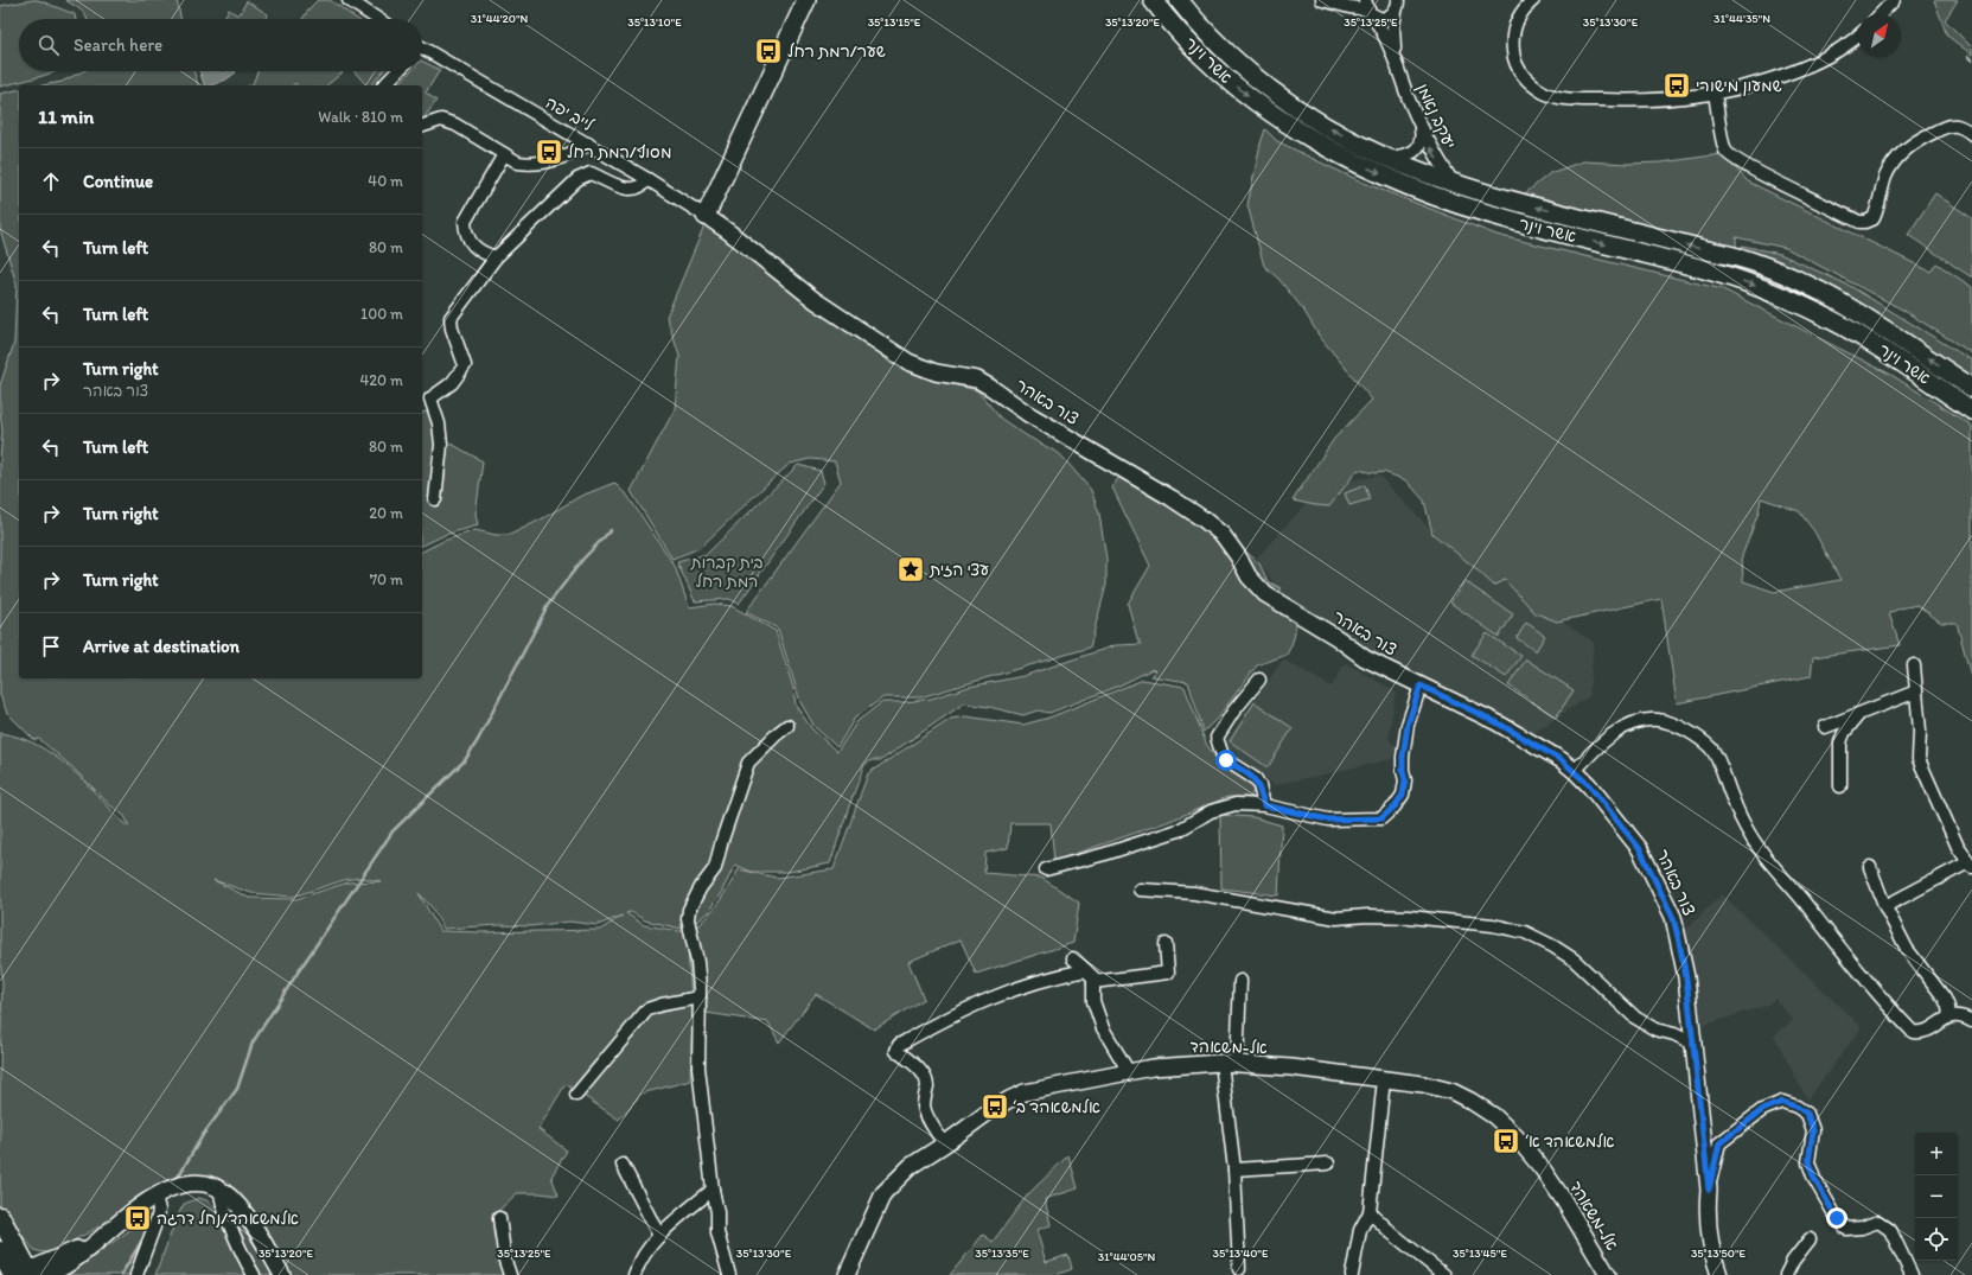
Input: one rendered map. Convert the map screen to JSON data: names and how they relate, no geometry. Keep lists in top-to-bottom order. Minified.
{"streets":{"main road":["אשר וינר"],"street":["לייב יפה","יעקב נאמן","צור באהר","אל-משאהד"]},"crossings":[["אשר וינר","יעקב נאמן"],["לייב יפה","צור באהר"]],"parks":["בית קברות רמת רחל"],"places":{"bus stop":["שער/רמת רחל","שמעון מישורי","מסוף/רמת רחל","אלמשאהד ב׳","אלמשאהד א׳","אלמשאהד/נחל דרגה"],"place":["עצי הזית"]},"north":"top right","page":{"search":"Search here","heading":["11 min","Walk · 810 m"],"list":[["Continue","40 m"],["Turn left","80 m"],["Turn left","100 m"],["Turn right","צור באהר","420 m"],["Turn left","80 m"],["Turn right","20 m"],["Turn right","70 m"],"Arrive at destination"],"map_buttons":["+","−"]},"coordinates":["31°44'20\"N","31°44'35\"N","35°13'15\"E","35°13'20\"E","35°13'10\"E","35°13'25\"E","35°13'30\"E","35°13'35\"E","35°13'40\"E","35°13'45\"E","35°13'50\"E","31°44'05\"N"]}
